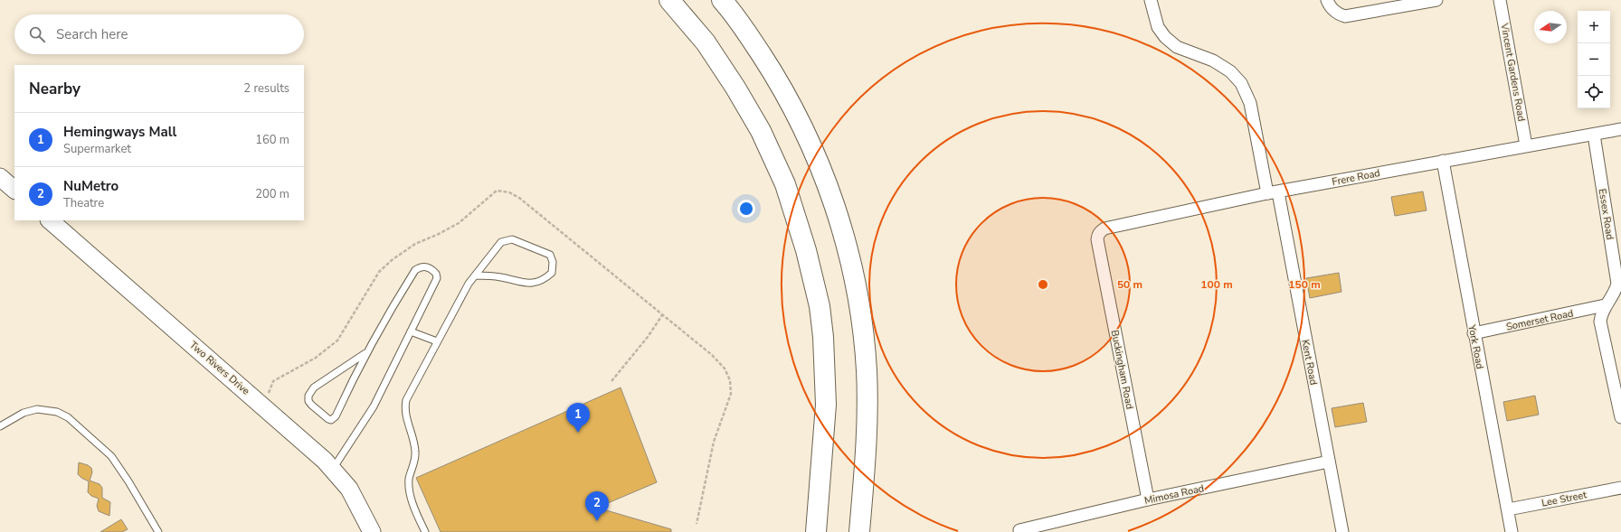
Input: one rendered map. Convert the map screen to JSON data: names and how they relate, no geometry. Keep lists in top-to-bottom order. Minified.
{"streets":{"main road":["Two Rivers Drive"],"street":["Vincent Gardens Road","Frere Road","Essex Road","Somerset Road","York Road","Kent Road","Buckingham Road","Mimosa Road","Lee Street"]},"crossings":[["Vincent Gardens Road","Frere Road"],["Frere Road","Essex Road"],["Frere Road","York Road"],["Frere Road","Kent Road"],["Frere Road","Buckingham Road"],["Essex Road","Somerset Road"],["Somerset Road","York Road"],["York Road","Lee Street"],["Kent Road","Mimosa Road"],["Buckingham Road","Mimosa Road"]],"north":"left","page":{"map_buttons":["+","−"],"search":"Search here","heading":["Nearby","2 results"],"list":[{"mark":"1","name":"Hemingways Mall","note":"Supermarket","value":"160 m"},{"mark":"2","name":"NuMetro","note":"Theatre","value":"200 m"}],"pins":["1","2"]},"rings":["50 m","100 m","150 m"]}
